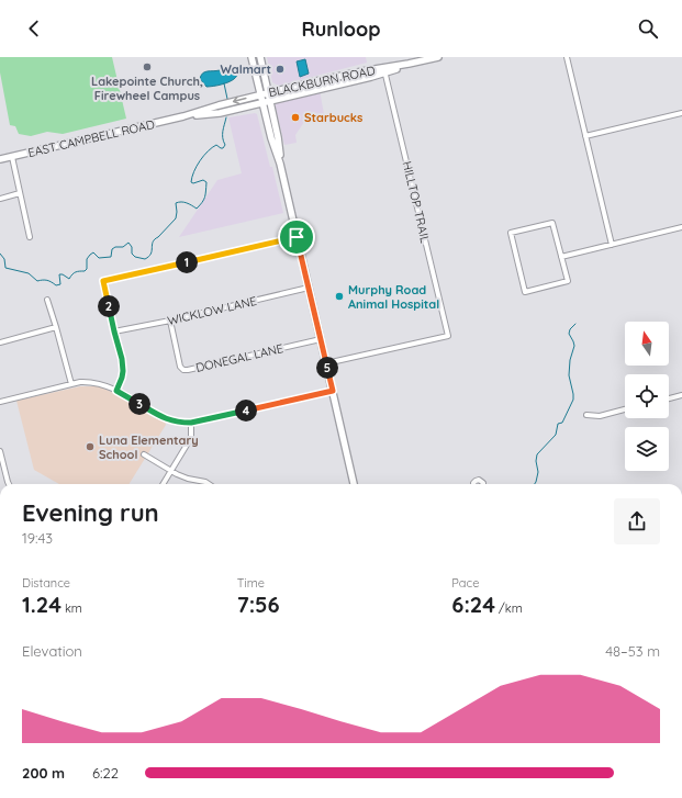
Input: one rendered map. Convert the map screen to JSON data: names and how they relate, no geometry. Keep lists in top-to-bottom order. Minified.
{"streets":{"main road":["BLACKBURN ROAD","EAST CAMPBELL ROAD"],"street":["HILLTOP TRAIL","WICKLOW LANE","DONEGAL LANE"]},"crossings":[["BLACKBURN ROAD","EAST CAMPBELL ROAD"],["BLACKBURN ROAD","HILLTOP TRAIL"],["WICKLOW LANE","DONEGAL LANE"]],"places":["Lakepointe Church, Firewheel Campus","Walmart","Starbucks","Murphy Road Animal Hospital","Luna Elementary School"],"north":"top","page":{"header":"Runloop","pins":["1","2","5","3","4"],"heading":["Evening run","19:43"],"stats":[["Distance","1.24 km"],["Time","7:56"],["Pace","6:24 /km"]],"chart":["Elevation","48–53 m"],"list":[{"name":"200 m","note":"6:22"}]}}
